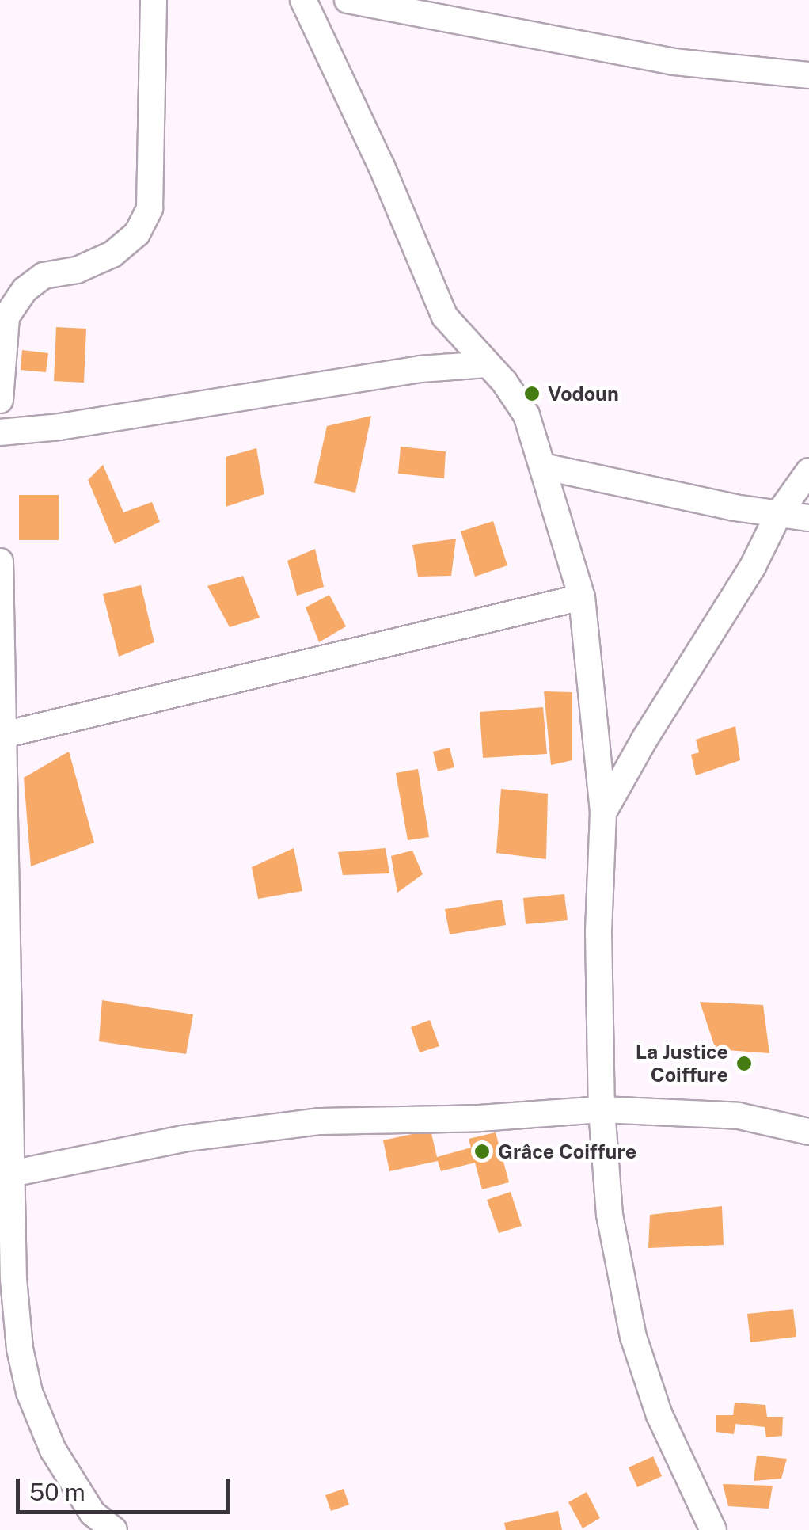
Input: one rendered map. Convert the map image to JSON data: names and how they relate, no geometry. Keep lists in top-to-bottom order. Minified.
{"places":["Vodoun","La Justice Coiffure","Grâce Coiffure"],"scale_bar":"50 m"}
